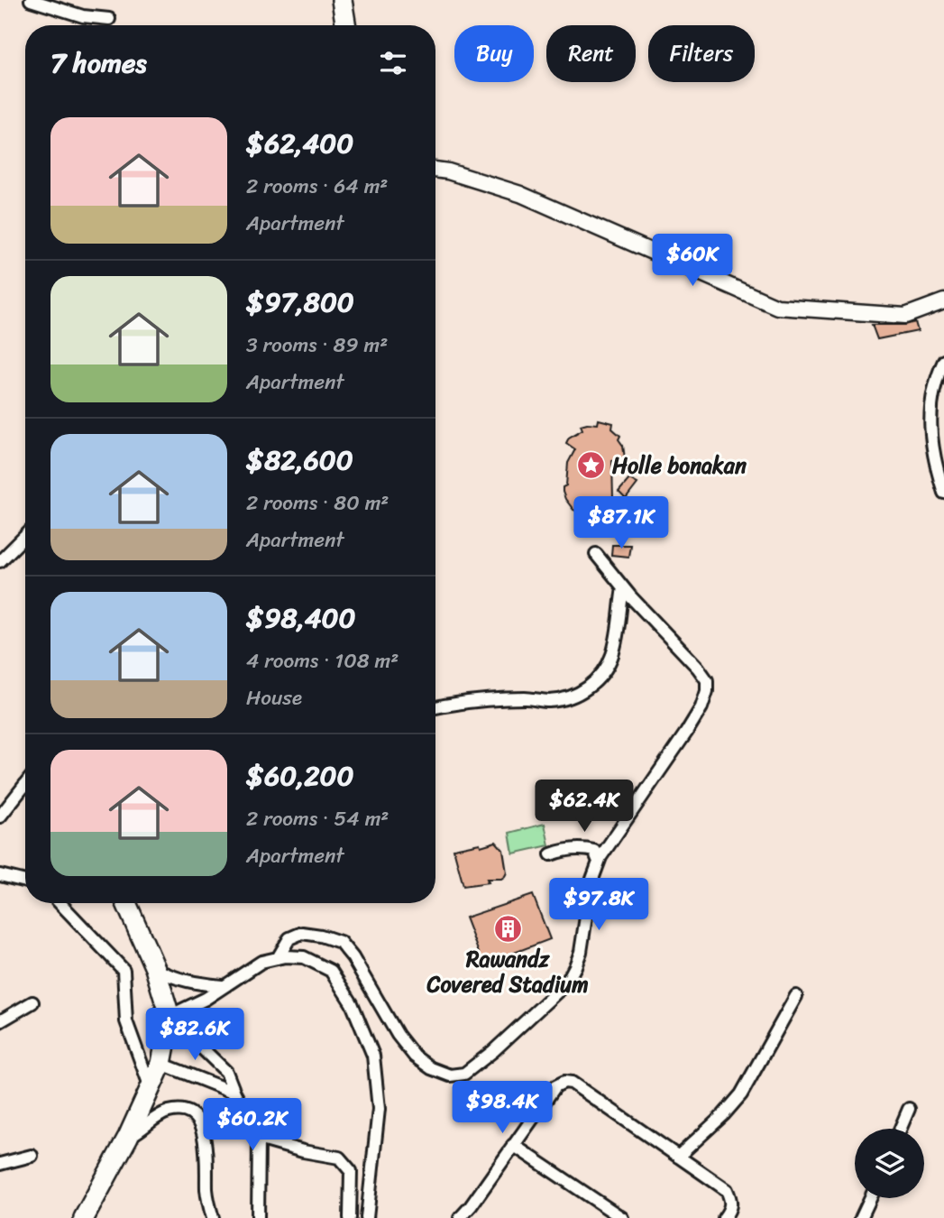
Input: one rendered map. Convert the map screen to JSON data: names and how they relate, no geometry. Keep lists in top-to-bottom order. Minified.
{"places":{"place":["Holle bonakan"],"building":["Rawandz Covered Stadium"]},"page":{"chip":["Buy","Rent","Filters"],"heading":"7 homes","list":[{"name":"$62,400","note":"2 rooms · 64 m² · Apartment"},{"name":"$97,800","note":"3 rooms · 89 m² · Apartment"},{"name":"$82,600","note":"2 rooms · 80 m² · Apartment"},{"name":"$98,400","note":"4 rooms · 108 m² · House"},{"name":"$60,200","note":"2 rooms · 54 m² · Apartment"}],"price":["$60K","$87.1K","$62.4K","$97.8K","$82.6K","$98.4K","$60.2K"]}}
